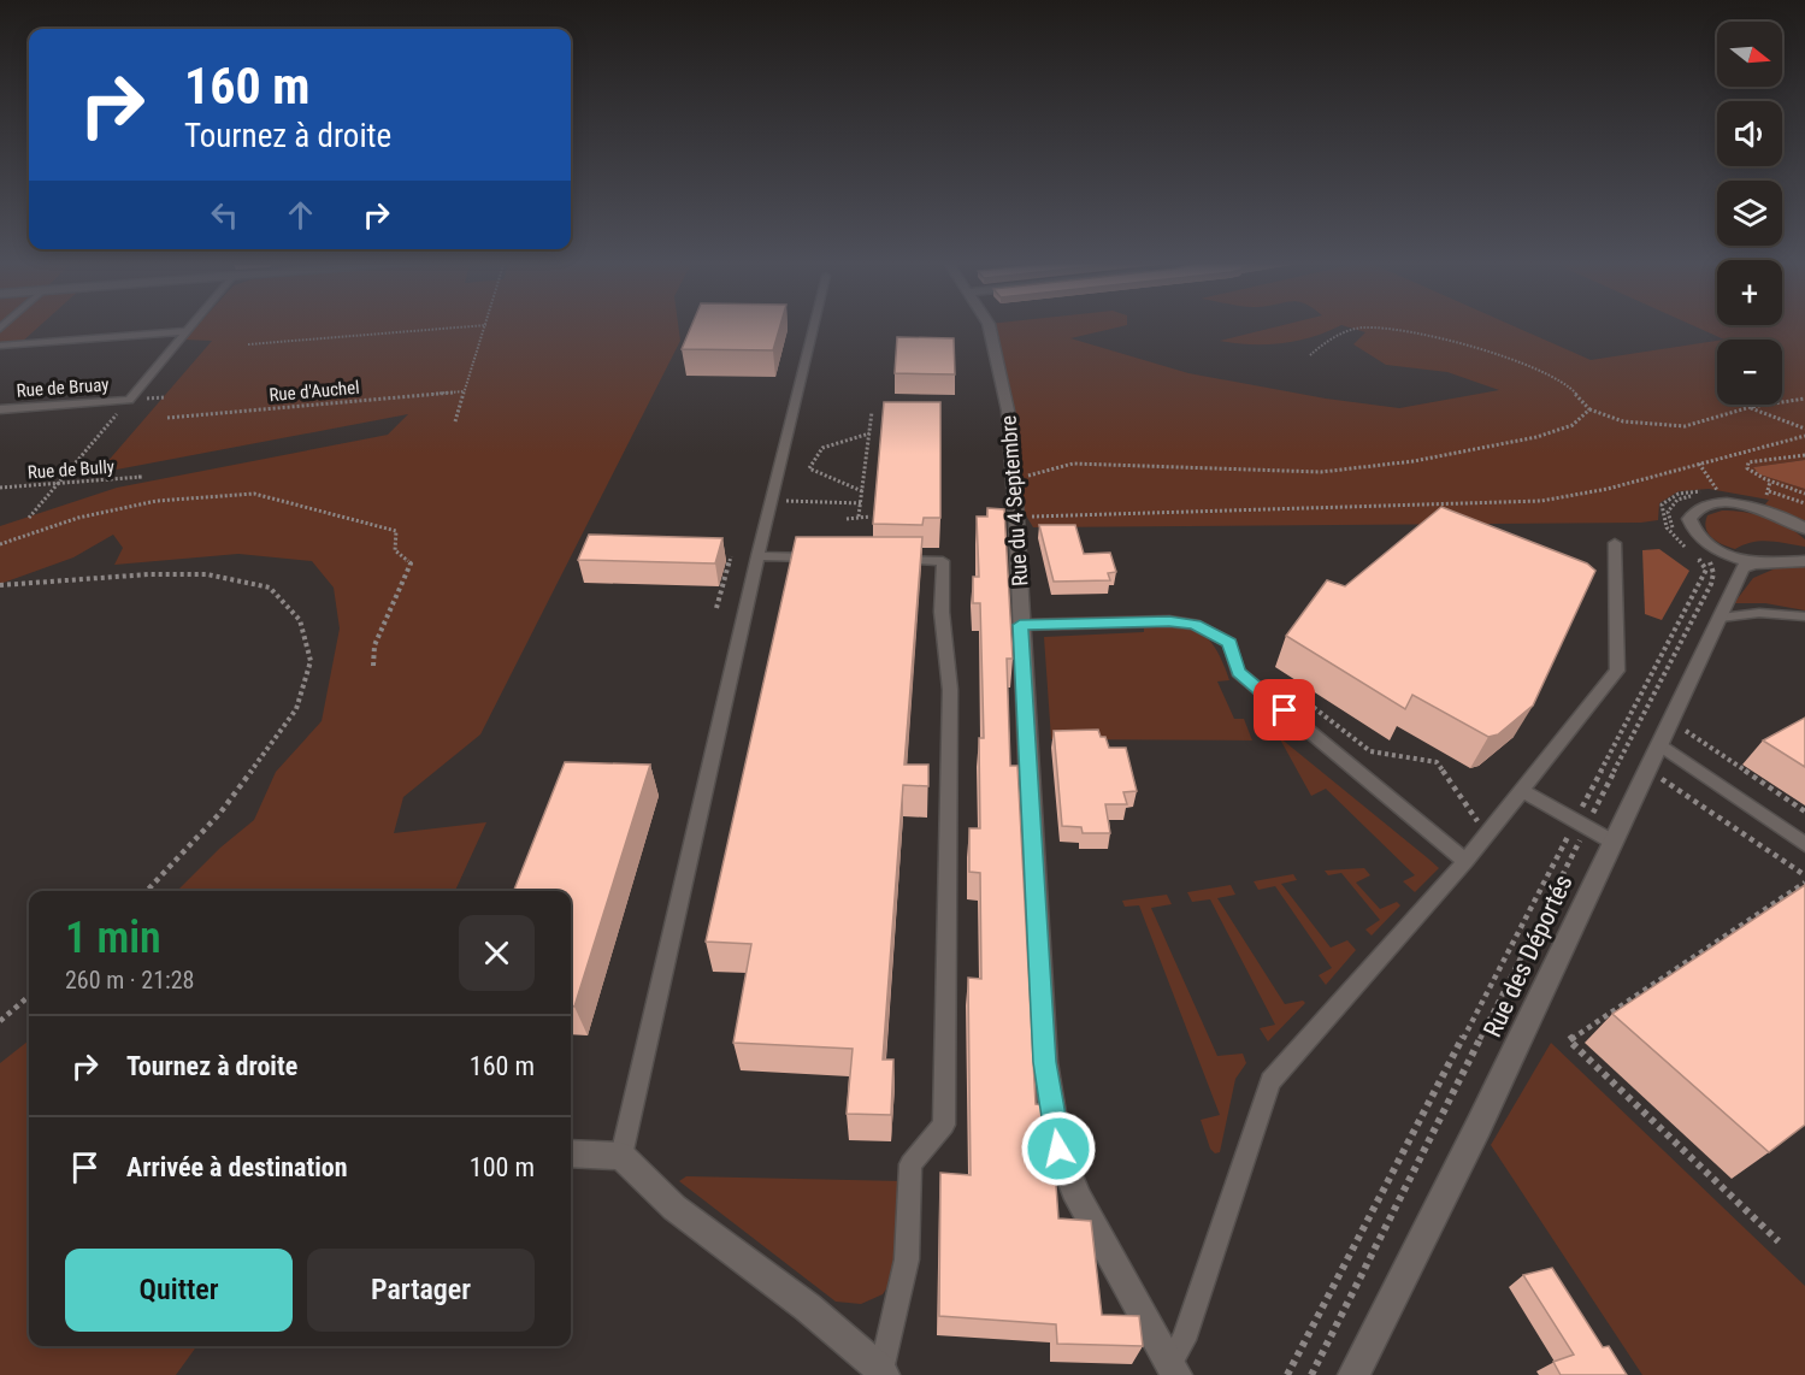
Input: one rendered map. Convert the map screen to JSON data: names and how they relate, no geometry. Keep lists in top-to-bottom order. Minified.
{"streets":{"street":["Rue du 4 Septembre","Rue des Déportés"],"lane":["Rue de Bruay"],"path":["Rue d'Auchel","Rue de Bully"]},"north":"right","page":{"map_buttons":["+","−"],"turn":["160 m","Tournez à droite"],"heading":["1 min","260 m · 21:28"],"list":[{"name":"Tournez à droite","value":"160 m"},{"name":"Arrivée à destination","value":"100 m"}],"buttons":["Quitter","Partager"]}}
